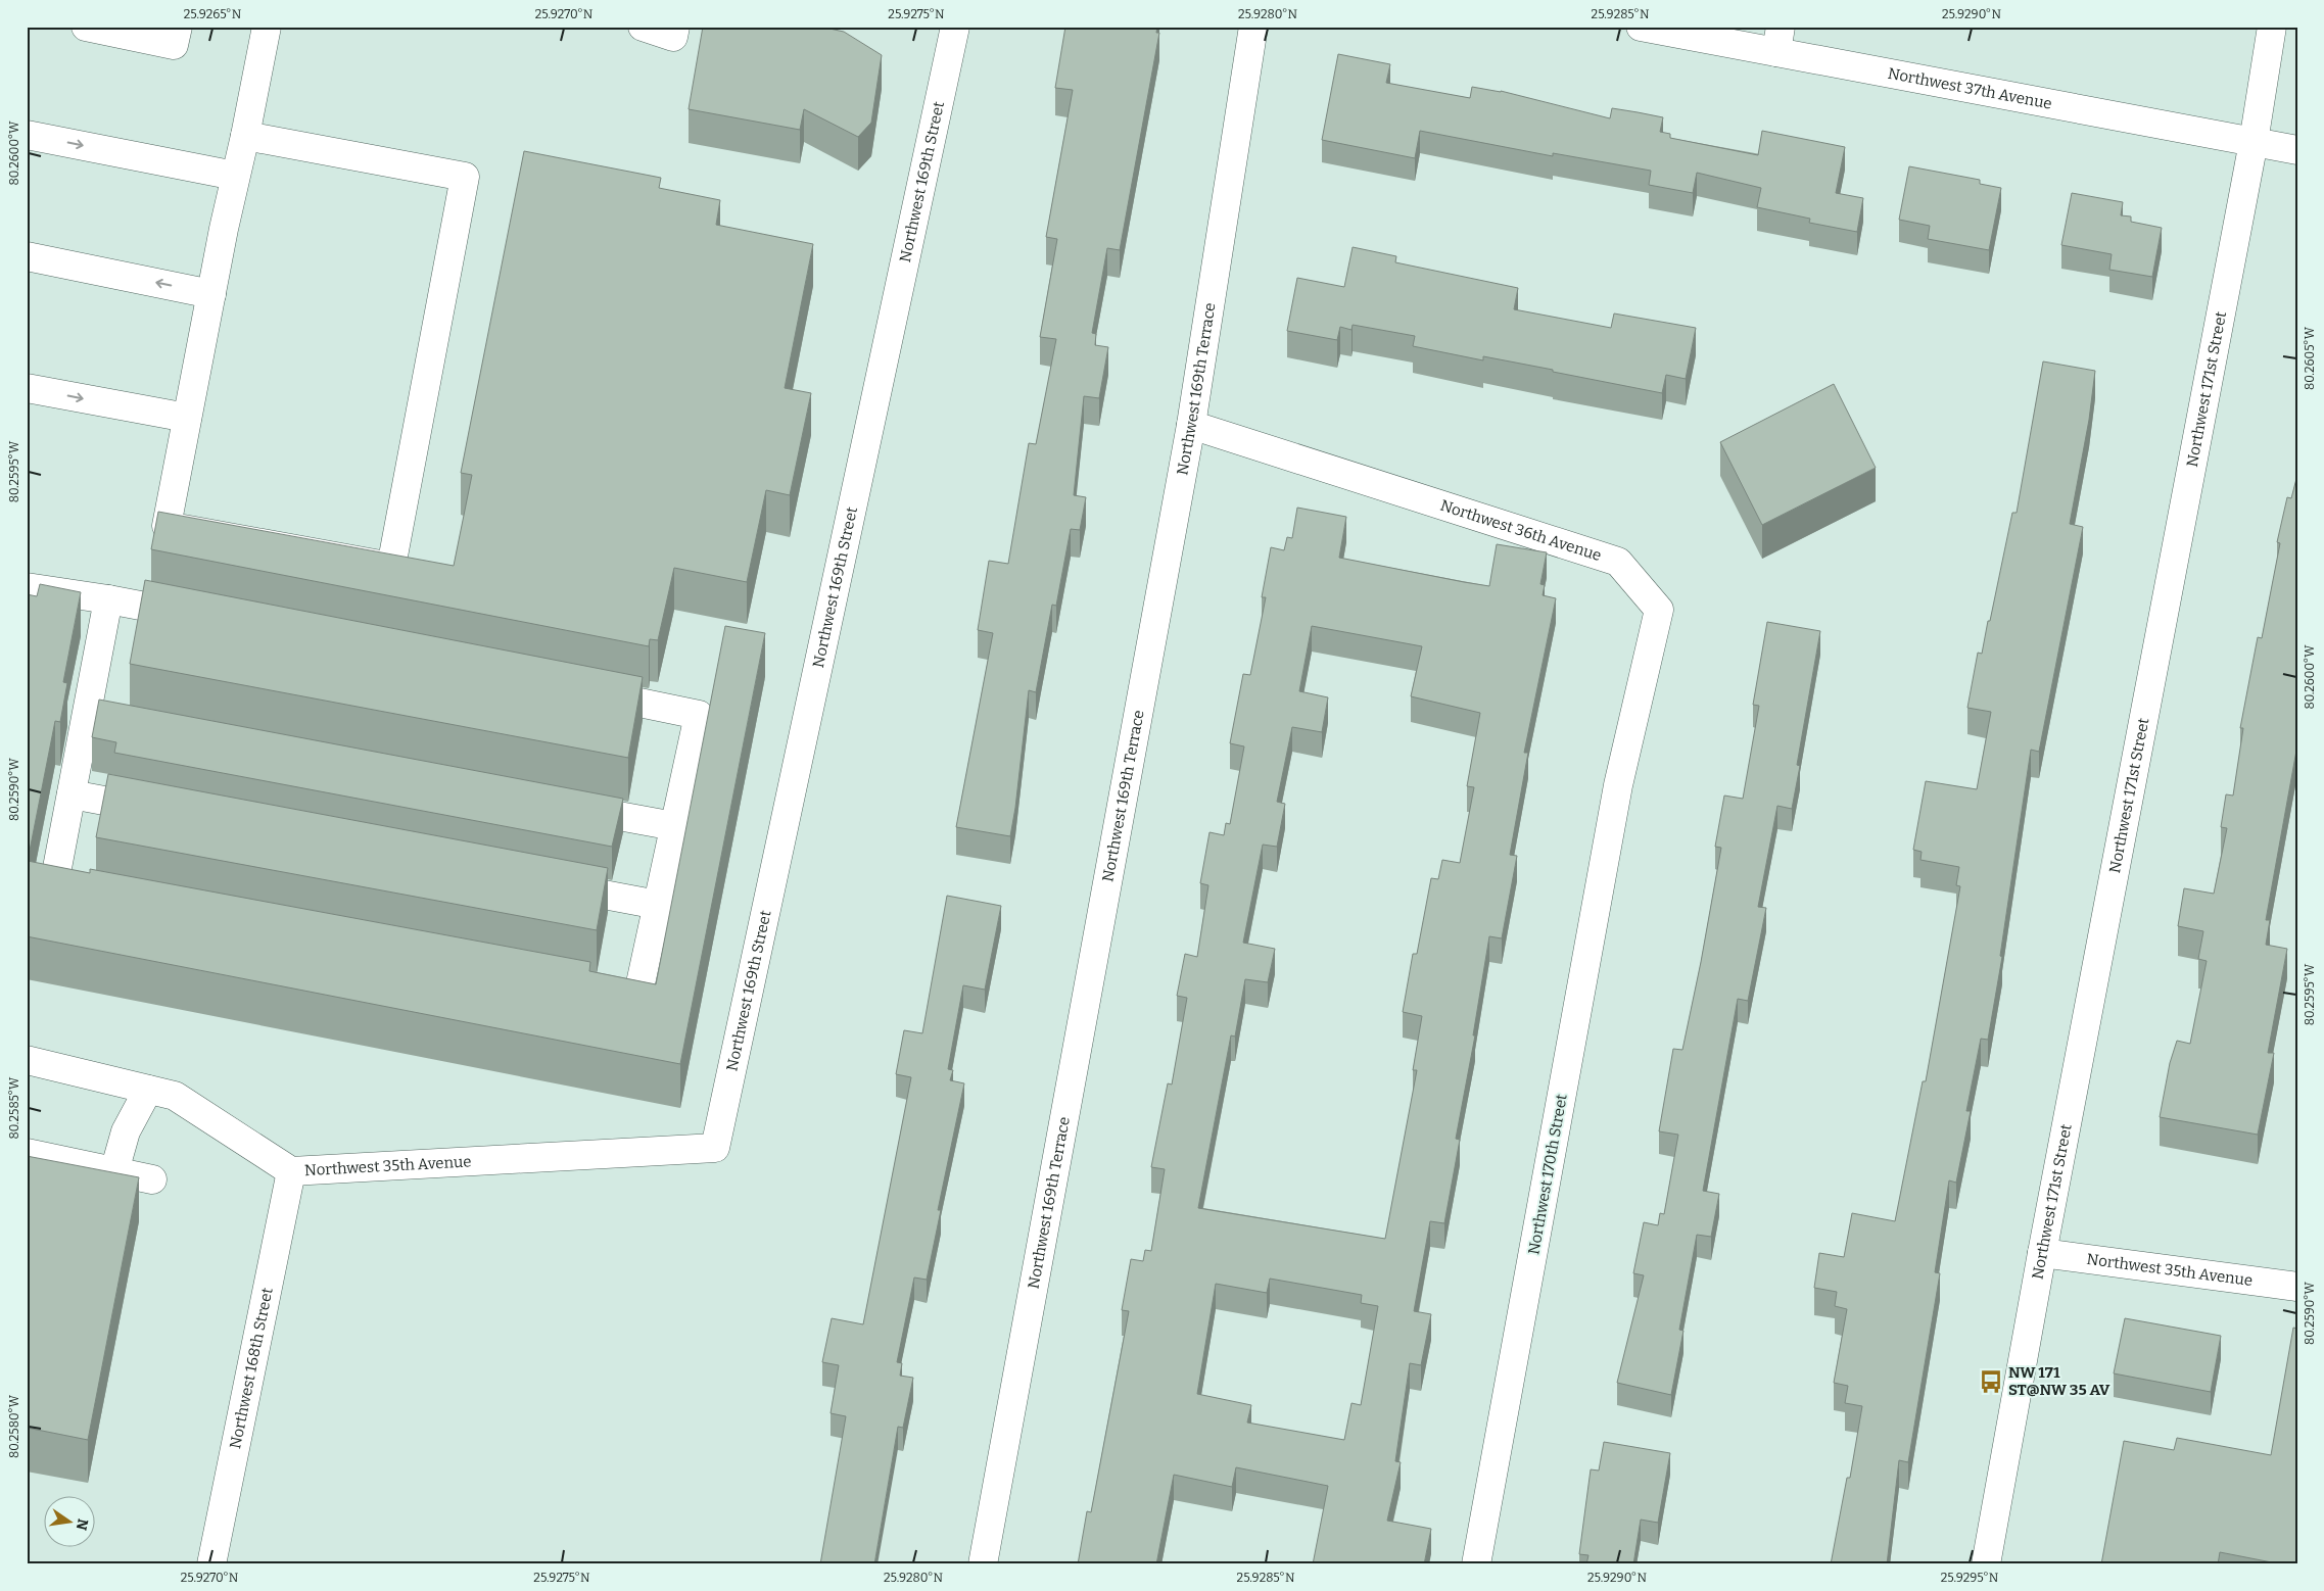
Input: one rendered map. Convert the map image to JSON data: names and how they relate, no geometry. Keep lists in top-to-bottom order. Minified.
{"streets":{"street":["Northwest 37th Avenue","Northwest 169th Street","Northwest 169th Terrace","Northwest 171st Street","Northwest 36th Avenue","Northwest 35th Avenue","Northwest 170th Street","Northwest 168th Street"]},"crossings":[["Northwest 37th Avenue","Northwest 171st Street"],["Northwest 169th Street","Northwest 35th Avenue"],["Northwest 169th Terrace","Northwest 36th Avenue"],["Northwest 171st Street","Northwest 35th Avenue"],["Northwest 36th Avenue","Northwest 170th Street"],["Northwest 35th Avenue","Northwest 168th Street"]],"places":{"bus stop":["NW 171 ST@NW 35 AV"]},"north":"right","coordinates":["25.9265°N","25.9270°N","25.9275°N","25.9280°N","25.9285°N","25.9290°N","80.2600°W","80.2605°W","80.2595°W","80.2590°W","80.2585°W","80.2580°W","25.9295°N"]}
